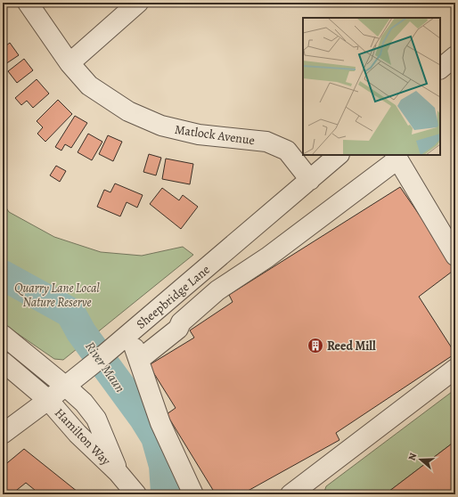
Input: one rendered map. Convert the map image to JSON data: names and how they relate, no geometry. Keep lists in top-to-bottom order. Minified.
{"streets":{"street":["Matlock Avenue","Sheepbridge Lane","Hamilton Way"]},"crossings":[["Matlock Avenue","Sheepbridge Lane"],["Sheepbridge Lane","Hamilton Way"]],"water":["River Maun"],"parks":["Quarry Lane Local Nature Reserve"],"places":{"building":["Reed Mill"]},"north":"left"}
